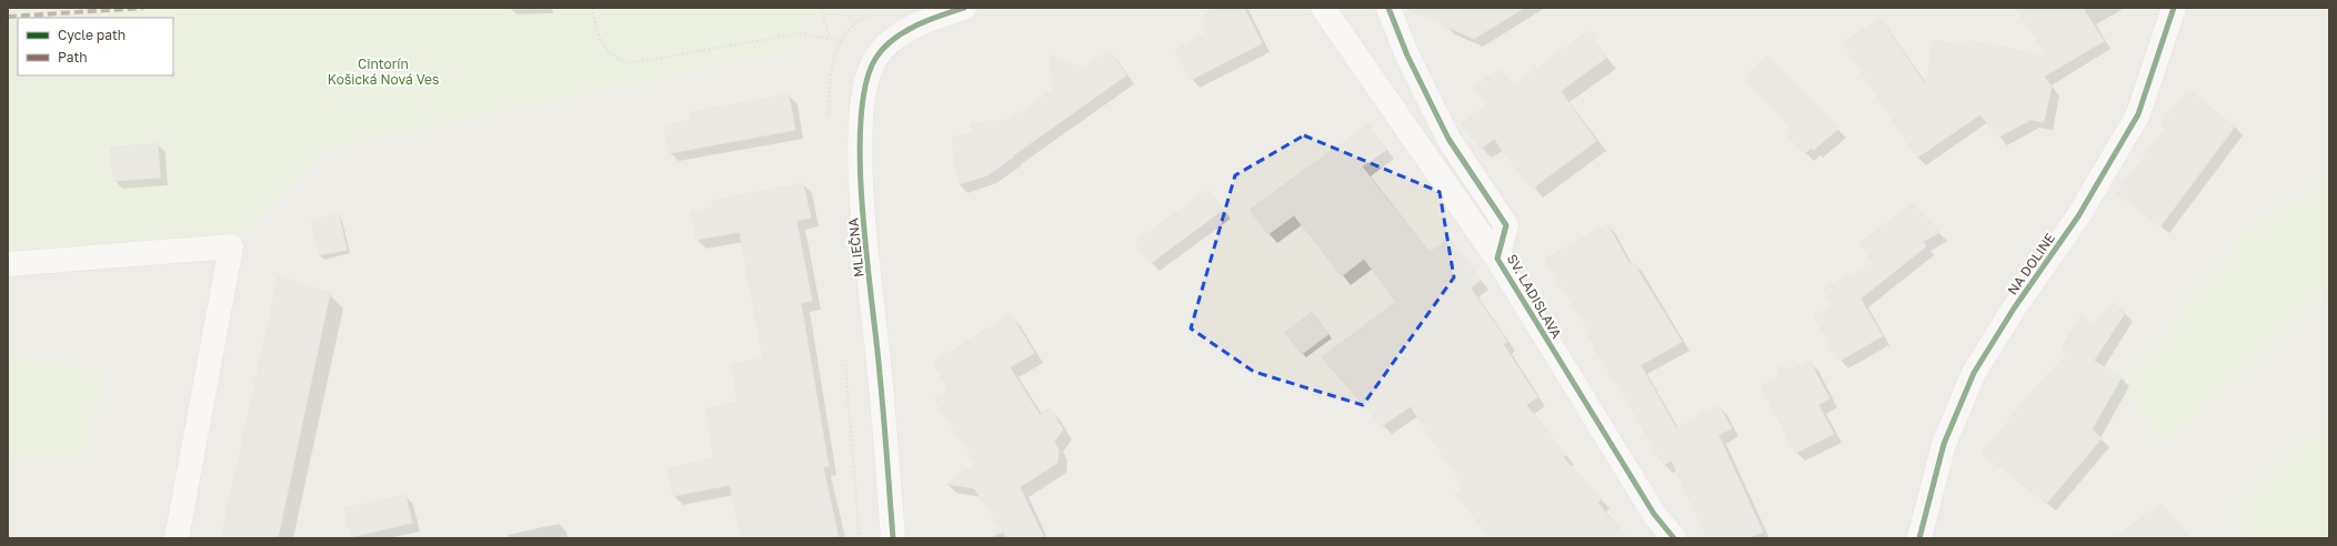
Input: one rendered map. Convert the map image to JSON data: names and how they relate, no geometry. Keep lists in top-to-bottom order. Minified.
{"streets":{"street":["MLIEČNA","NA DOLINE","SV. LADISLAVA"]},"parks":["Cintorín Košická Nová Ves"],"legend":["Cycle path","Path"]}
